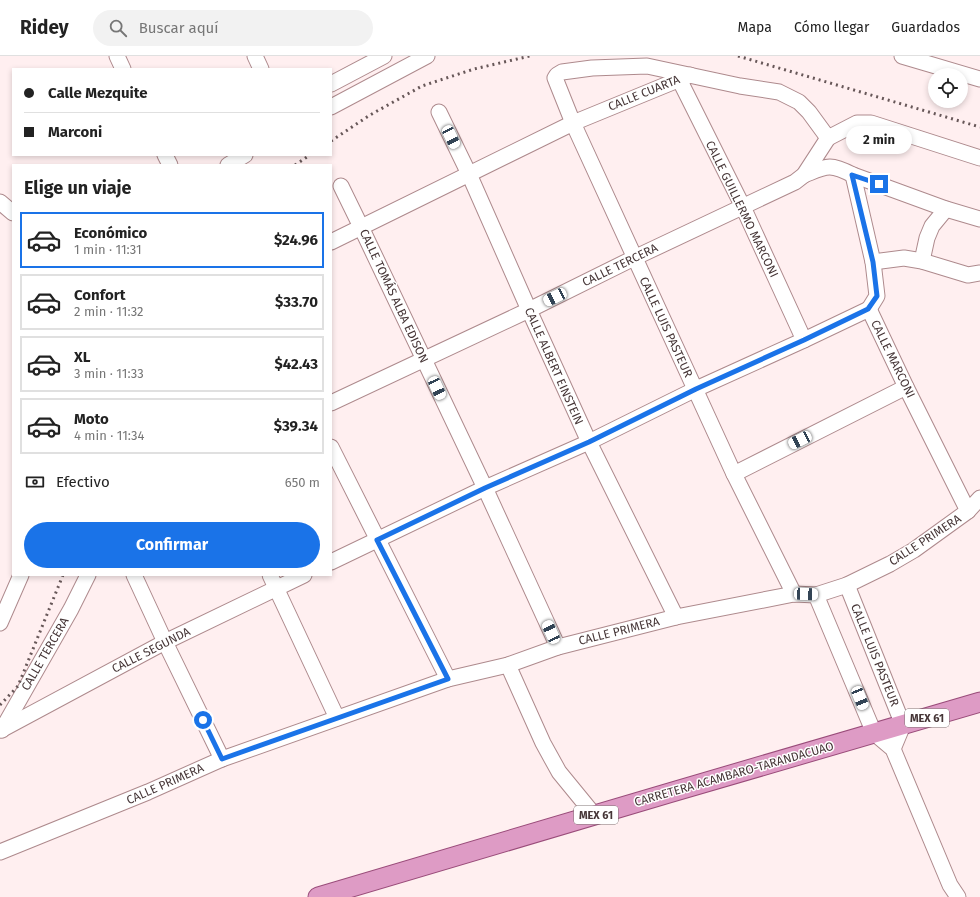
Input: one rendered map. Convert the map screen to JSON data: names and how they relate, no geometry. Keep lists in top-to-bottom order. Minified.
{"streets":{"main road":["MEX 61","CARRETERA ACAMBARO-TARANDACUAO"],"street":["CALLE CUARTA","CALLE GUILLERMO MARCONI","CALLE TERCERA","CALLE TOMÁS ALBA EDISON","CALLE LUIS PASTEUR","CALLE MARCONI","CALLE ALBERT EINSTEIN","CALLE PRIMERA","CALLE SEGUNDA"]},"crossings":[["CALLE CUARTA","CALLE GUILLERMO MARCONI"],["CALLE CUARTA","CALLE TERCERA"],["CALLE CUARTA","CALLE TOMÁS ALBA EDISON"],["CALLE CUARTA","CALLE LUIS PASTEUR"],["CALLE CUARTA","CALLE ALBERT EINSTEIN"],["CALLE GUILLERMO MARCONI","CALLE TERCERA"],["CALLE GUILLERMO MARCONI","CALLE LUIS PASTEUR"],["CALLE TERCERA","CALLE TOMÁS ALBA EDISON"],["CALLE TERCERA","CALLE LUIS PASTEUR"],["CALLE TERCERA","CALLE ALBERT EINSTEIN"],["CALLE TERCERA","CALLE SEGUNDA"],["CALLE TOMÁS ALBA EDISON","CALLE PRIMERA"],["CALLE LUIS PASTEUR","CALLE PRIMERA"],["CALLE LUIS PASTEUR","MEX 61"],["CALLE MARCONI","CALLE PRIMERA"],["CALLE ALBERT EINSTEIN","CALLE PRIMERA"],["MEX 61","CARRETERA ACAMBARO-TARANDACUAO"]],"page":{"header":"Ridey","search":"Buscar aquí","nav":["Mapa","Cómo llegar","Guardados"],"banner":["Calle Mezquite","Marconi"],"bubble":"2 min","heading":"Elige un viaje","list":[{"name":"Económico","note":"1 min · 11:31","value":"$24.96"},{"name":"Confort","note":"2 min · 11:32","value":"$33.70"},{"name":"XL","note":"3 min · 11:33","value":"$42.43"},{"name":"Moto","note":"4 min · 11:34","value":"$39.34"}],"pay":["Efectivo","650 m"],"buttons":"Confirmar"}}
